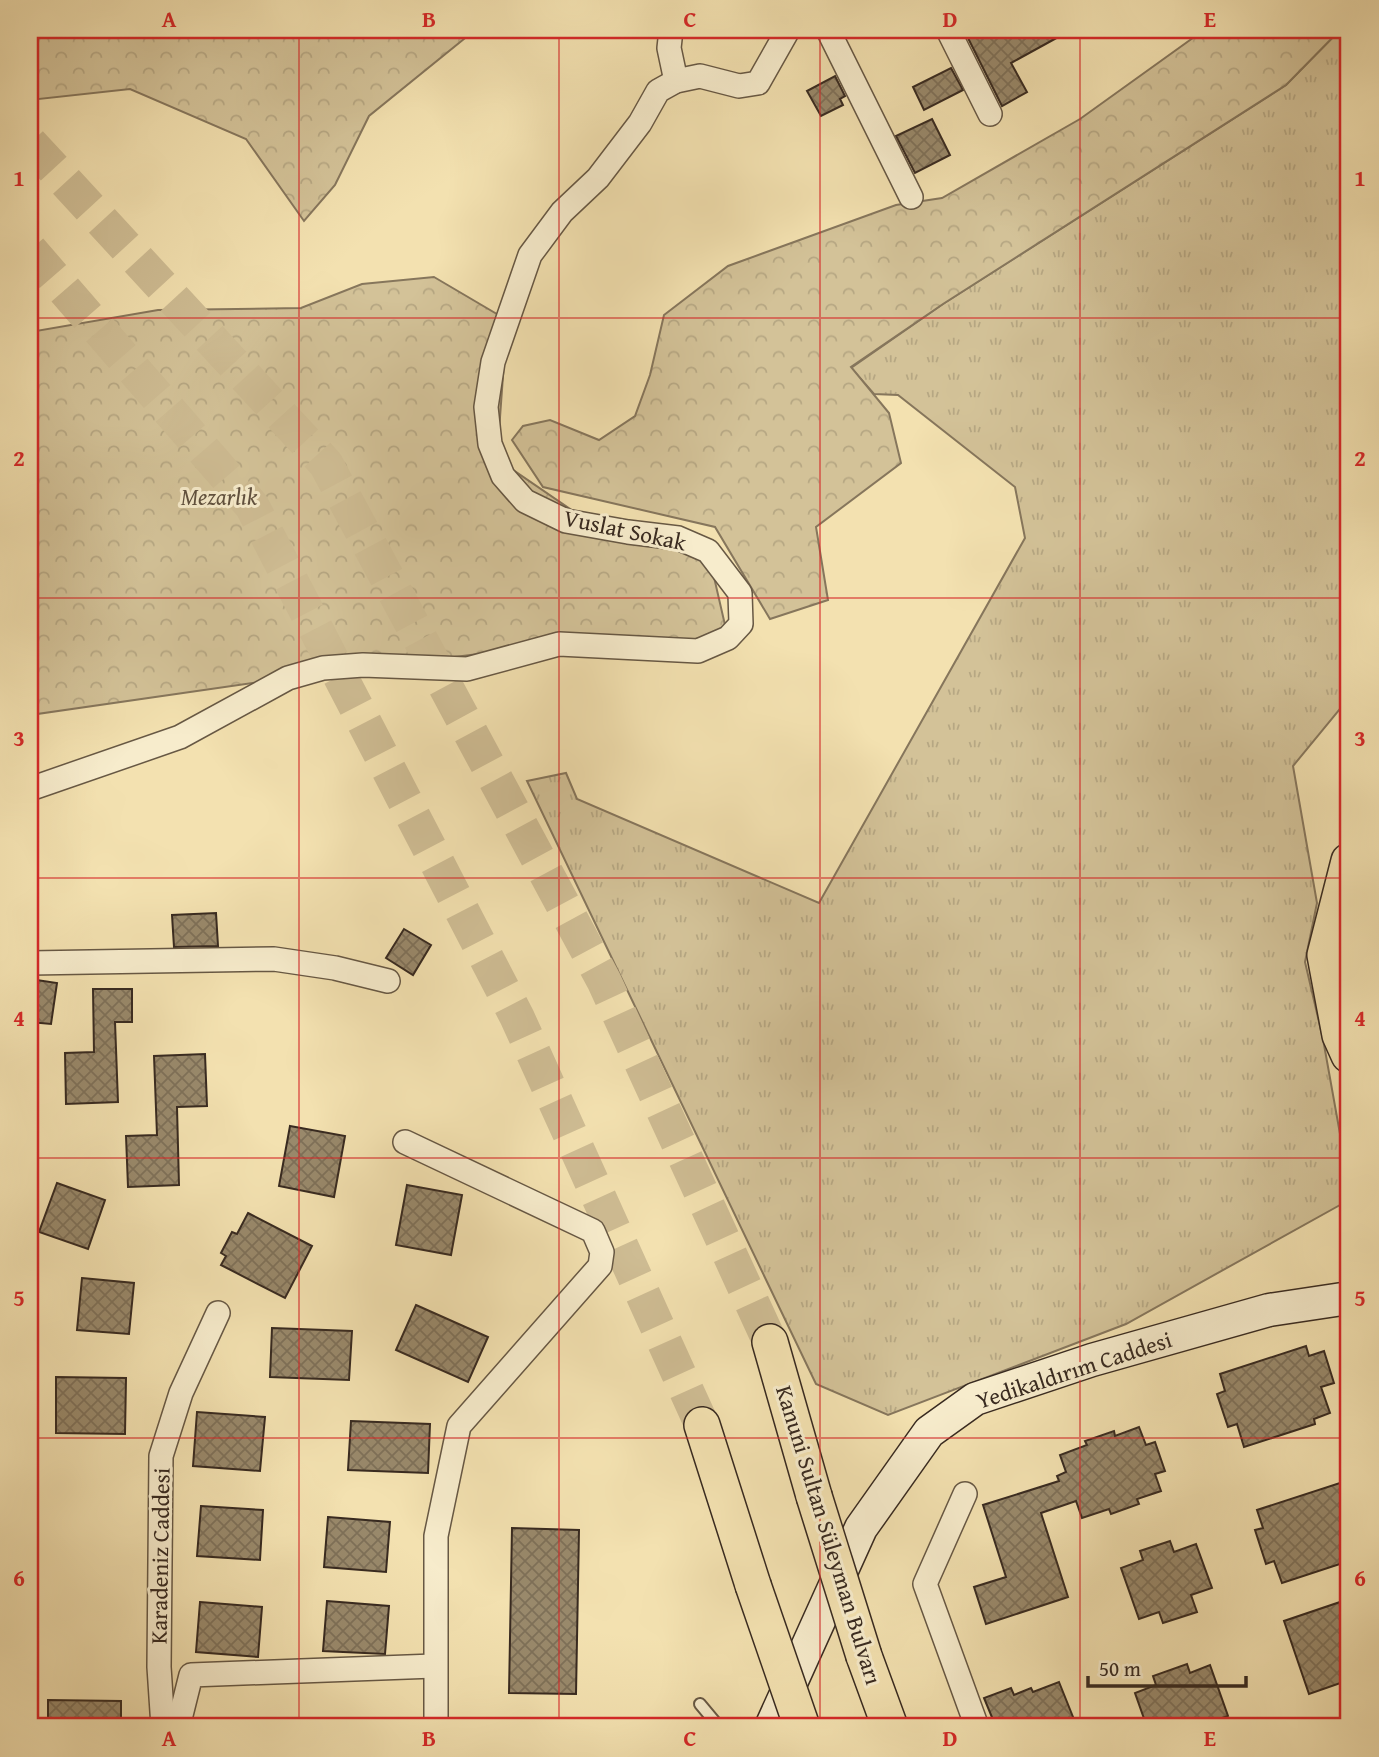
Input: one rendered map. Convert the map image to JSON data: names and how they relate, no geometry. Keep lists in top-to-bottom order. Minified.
{"streets":{"main road":["Kanuni Sultan Süleyman Bulvarı"],"street":["Vuslat Sokak","Yedikaldırım Caddesi","Karadeniz Caddesi"]},"parks":["Mezarlık"],"scale_bar":"50 m","grid":{"columns":["A","B","C","D","E"],"rows":["1","2","3","4","5","6"]}}
